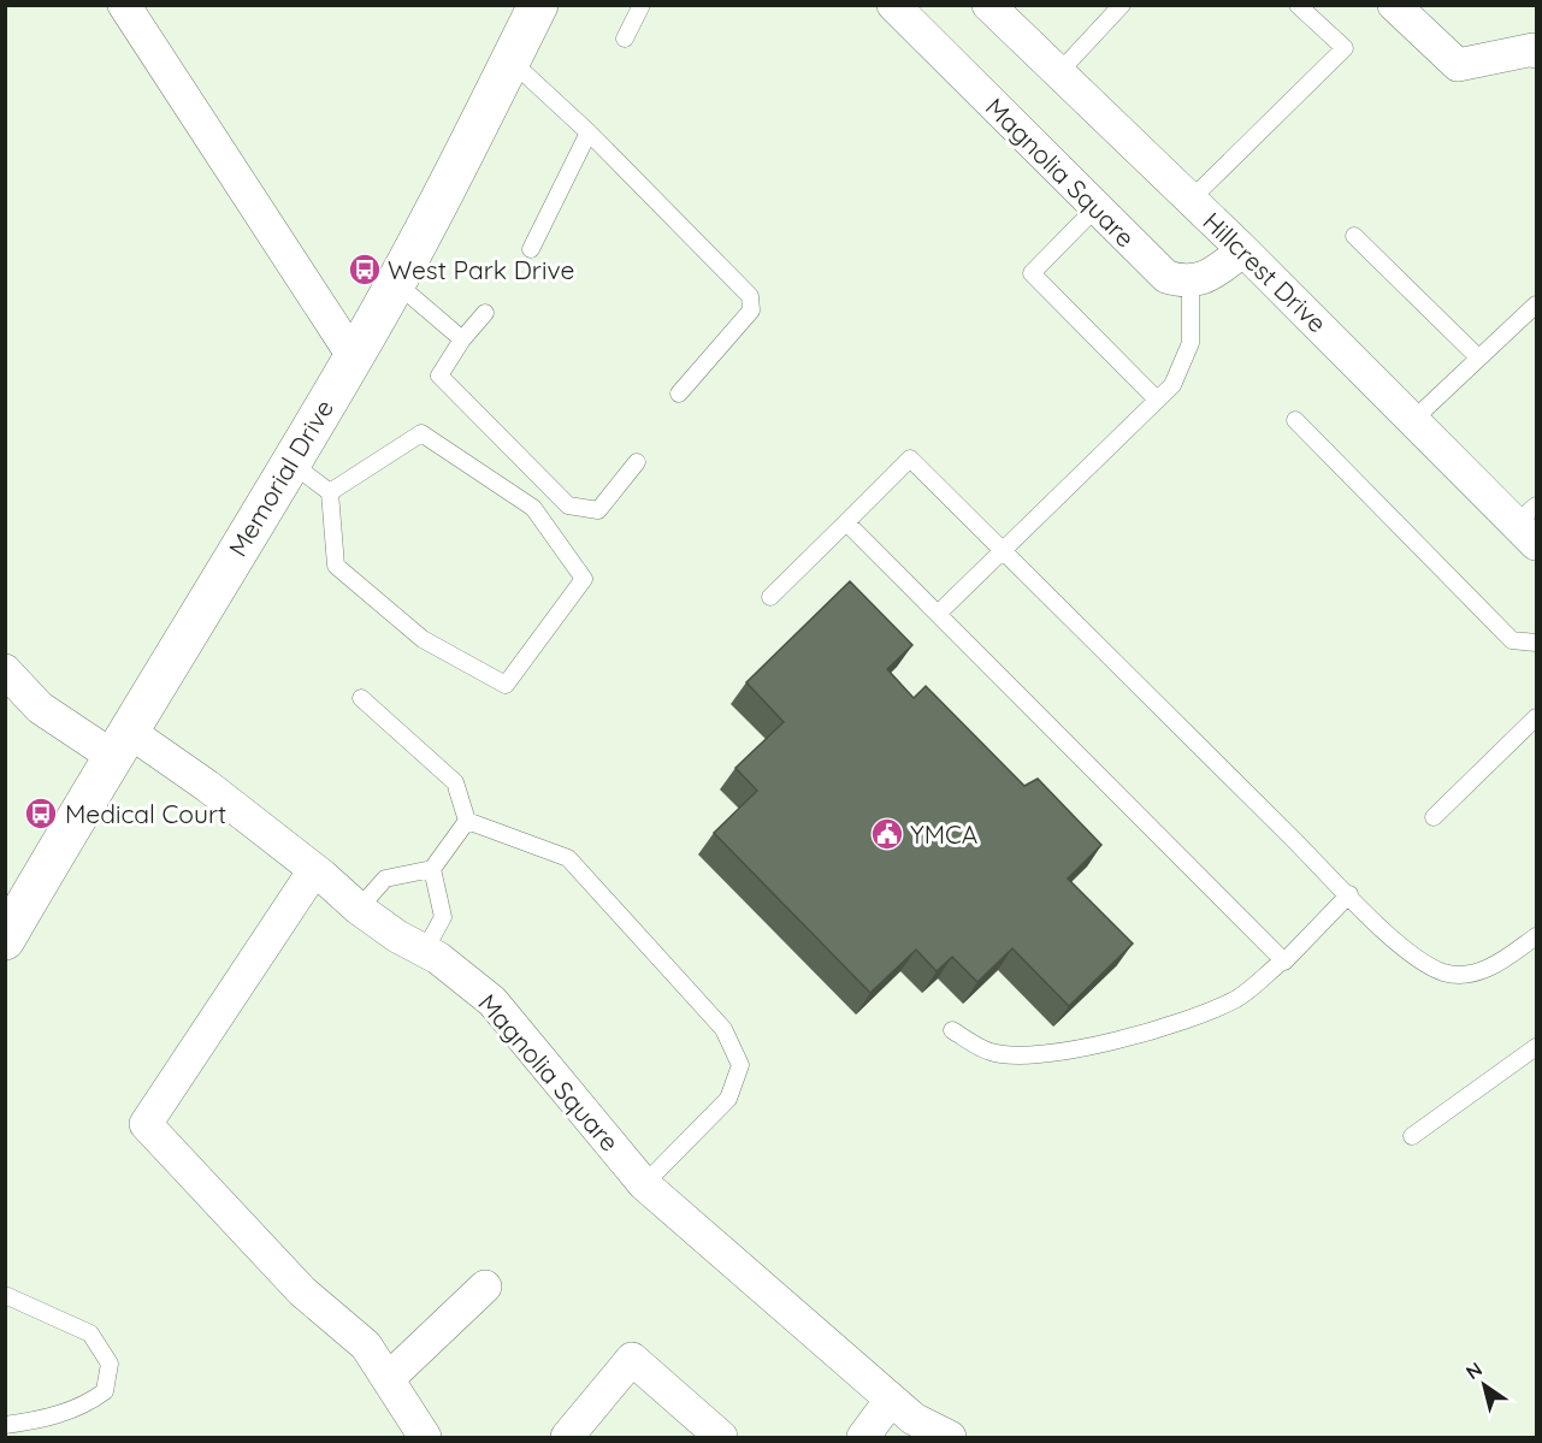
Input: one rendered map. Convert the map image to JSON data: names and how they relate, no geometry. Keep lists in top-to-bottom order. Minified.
{"streets":{"main road":["Memorial Drive"],"street":["Magnolia Square","Hillcrest Drive"]},"crossings":[["Magnolia Square","Memorial Drive"]],"places":{"bus stop":["West Park Drive","Medical Court"],"public building":["YMCA"]},"north":"top left"}
